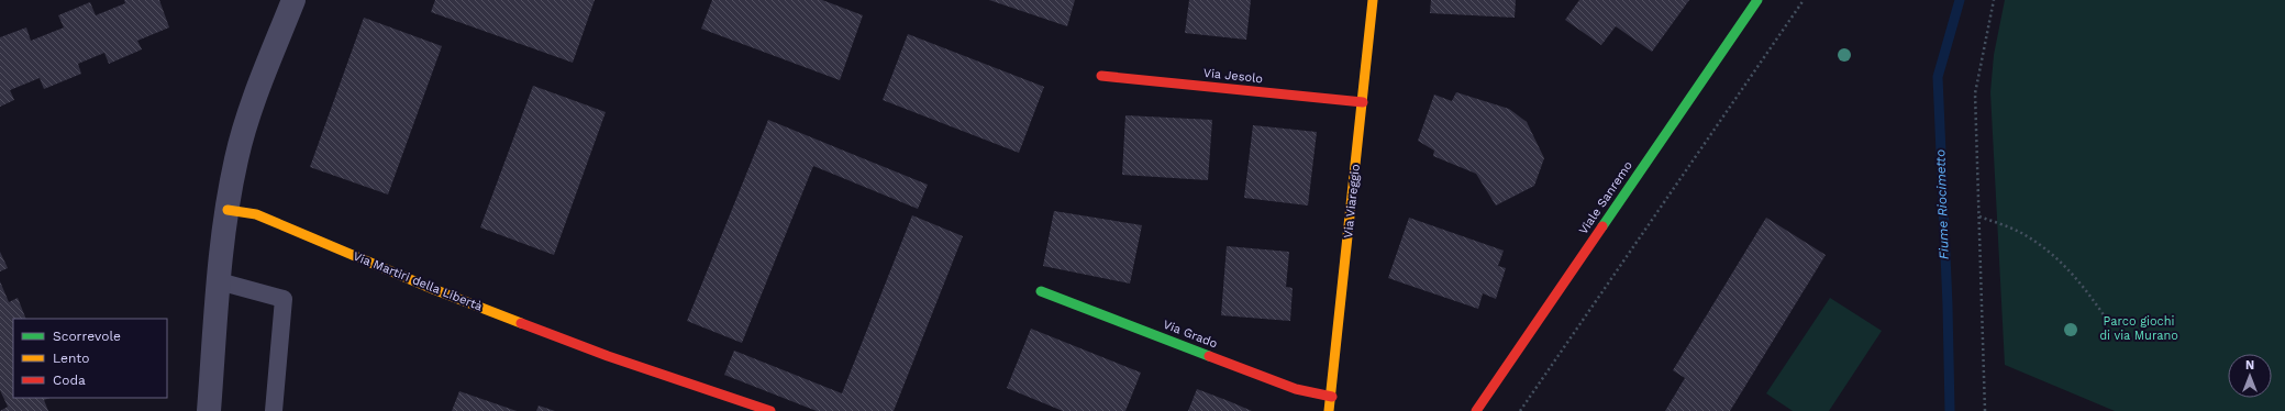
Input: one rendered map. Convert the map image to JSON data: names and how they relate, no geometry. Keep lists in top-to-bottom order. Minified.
{"streets":{"street":["Via Jesolo","Viale Sanremo","Via Viareggio","Via Martiri della Libertà","Via Grado"]},"crossings":[["Via Jesolo","Via Viareggio"],["Via Viareggio","Via Grado"]],"water":["Fiume Riocimetto"],"parks":["Parco giochi di via Murano"],"legend":["Scorrevole","Lento","Coda"],"north":"top"}
